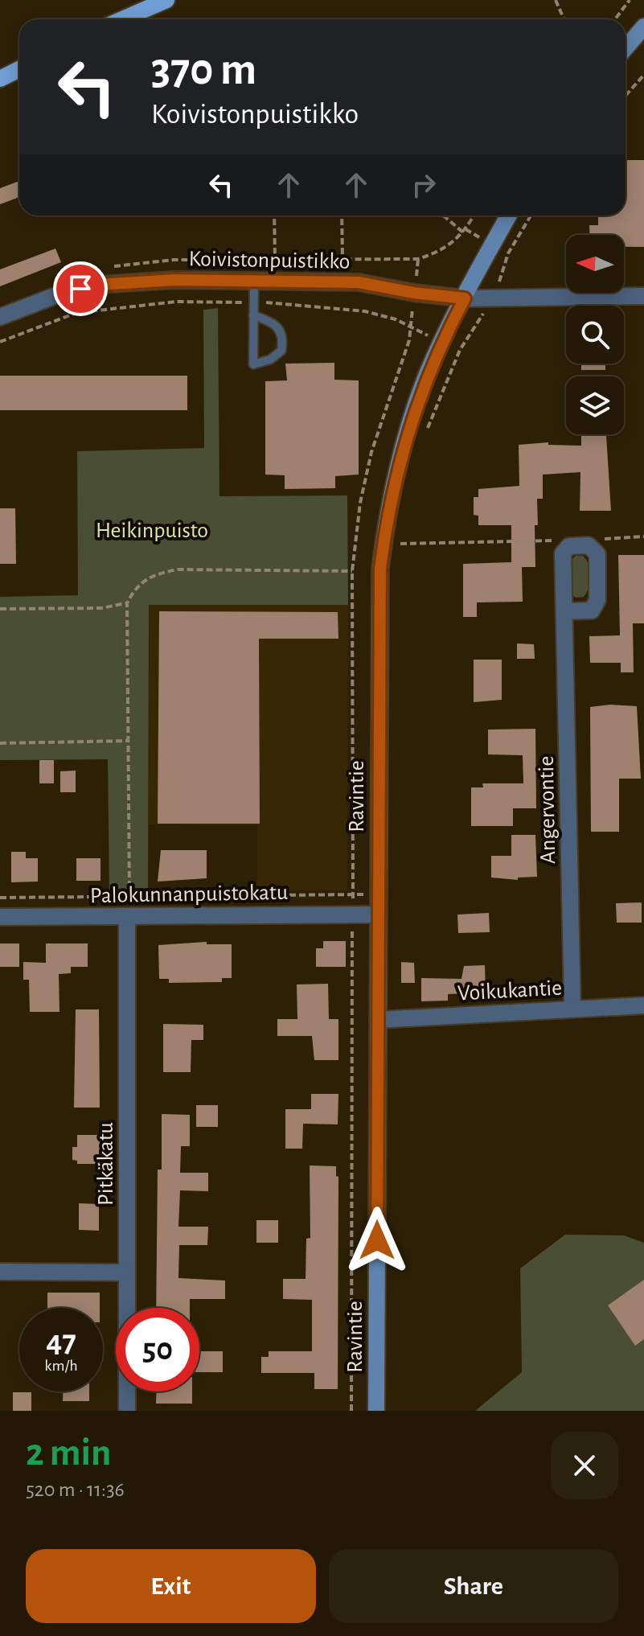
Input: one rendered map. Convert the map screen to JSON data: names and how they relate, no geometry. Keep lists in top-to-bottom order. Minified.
{"streets":{"main road":["Ravintie"],"street":["Koivistonpuistikko","Angervontie","Palokunnanpuistokatu","Voikukantie","Pitkäkatu"]},"crossings":[["Koivistonpuistikko","Ravintie"],["Ravintie","Palokunnanpuistokatu"],["Ravintie","Voikukantie"],["Angervontie","Voikukantie"],["Palokunnanpuistokatu","Pitkäkatu"]],"parks":["Heikinpuisto"],"north":"left","page":{"turn":["370 m","Koivistonpuistikko"],"speed":"47 km/h","limit":"50","heading":["2 min","520 m · 11:36"],"buttons":["Exit","Share"]}}
